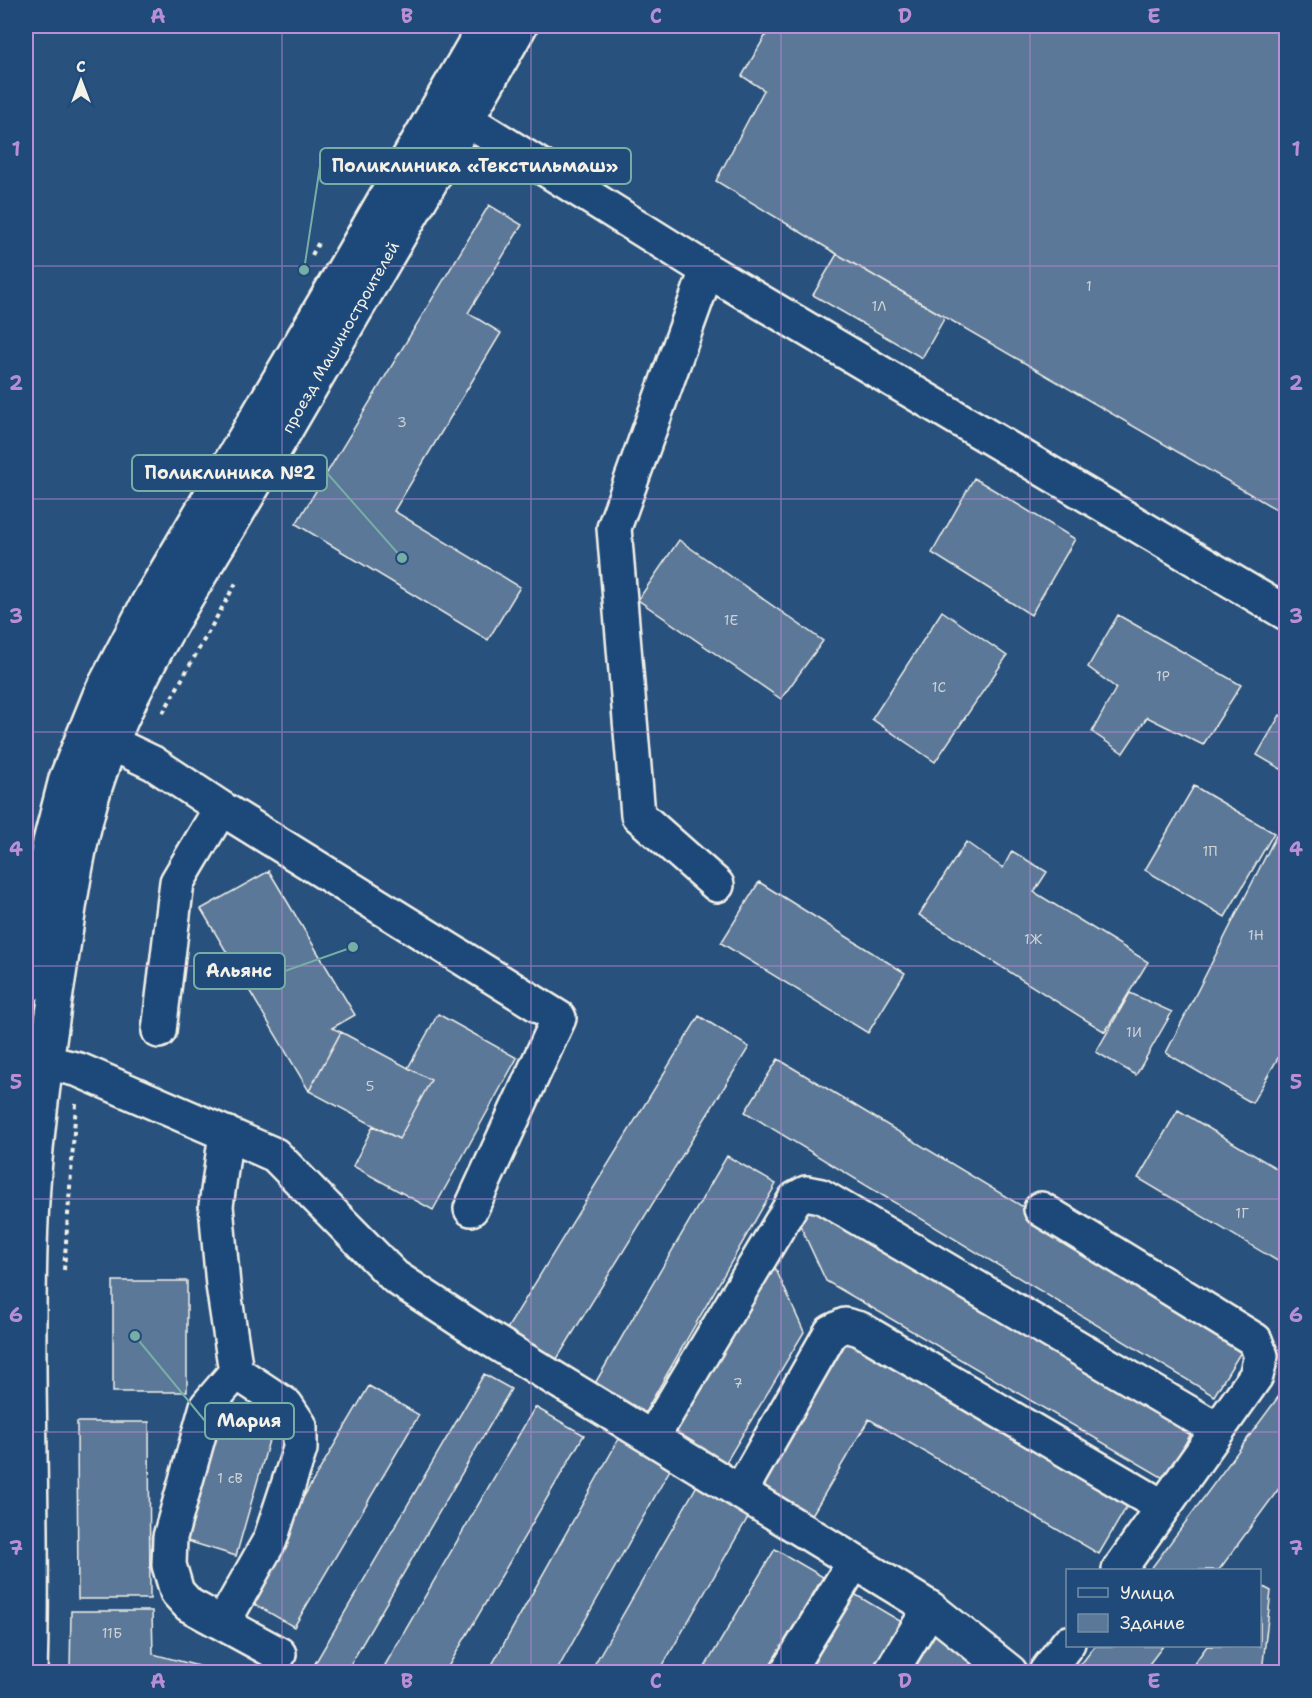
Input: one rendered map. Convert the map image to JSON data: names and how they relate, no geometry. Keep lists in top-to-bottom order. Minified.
{"streets":{"main road":["проезд Машиностроителей"]},"places":["Поликлиника «Текстильмаш»","Поликлиника №2","Альянс","Мария"],"house_numbers":["1","1Л","3","1Е","1Р","1С","1П","1Н","1Ж","1И","5","1Г","7","1 сВ","11Б"],"legend":["Улица","Здание"],"north":"top","grid":{"columns":["A","B","C","D","E"],"rows":["1","2","3","4","5","6","7"]}}
